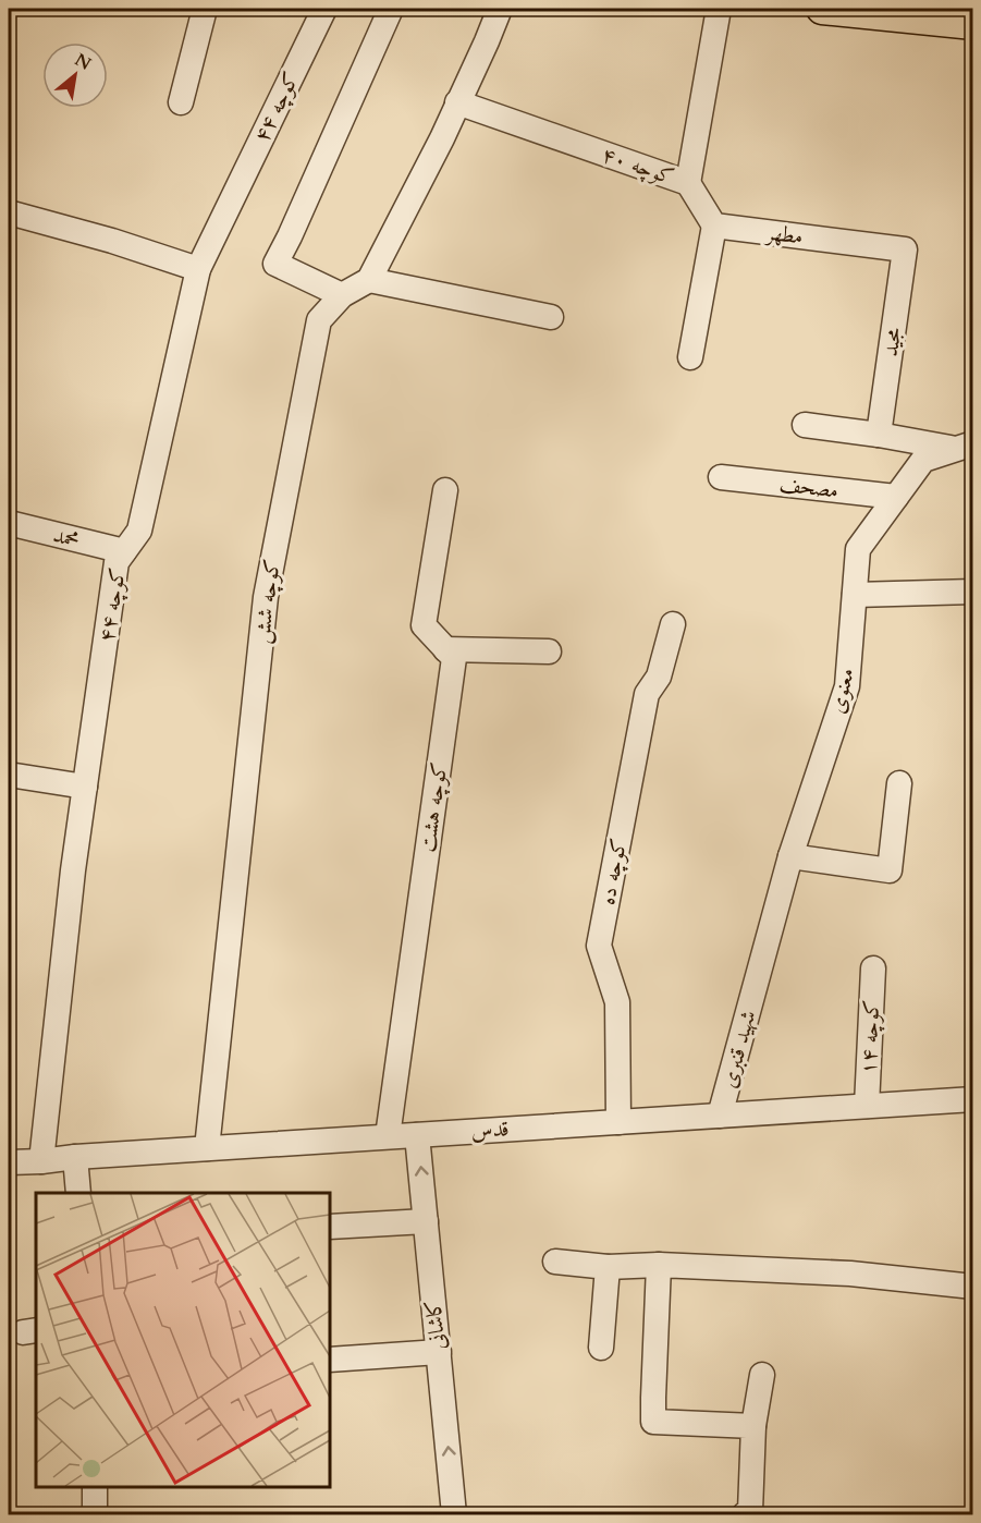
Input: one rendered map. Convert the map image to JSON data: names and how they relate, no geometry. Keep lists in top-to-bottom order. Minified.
{"streets":{"street":["کوچه ۴۴","کوچه ۴۰","مطهر","مجید","مصحف","محمد","کوچه شش","معنوی","کوچه هشت","کوچه ده","کوچه ۱۴","شهید قنبری","قدس","کاشانی"]},"crossings":[["کوچه ۴۴","محمد"],["کوچه ۴۴","قدس"],["مطهر","مجید"],["مصحف","معنوی"],["کوچه شش","قدس"],["معنوی","شهید قنبری"],["کوچه هشت","قدس"],["کوچه ده","قدس"],["کوچه ۱۴","قدس"],["شهید قنبری","قدس"],["قدس","کاشانی"]],"one_way":["کاشانی"],"north":"top right"}
